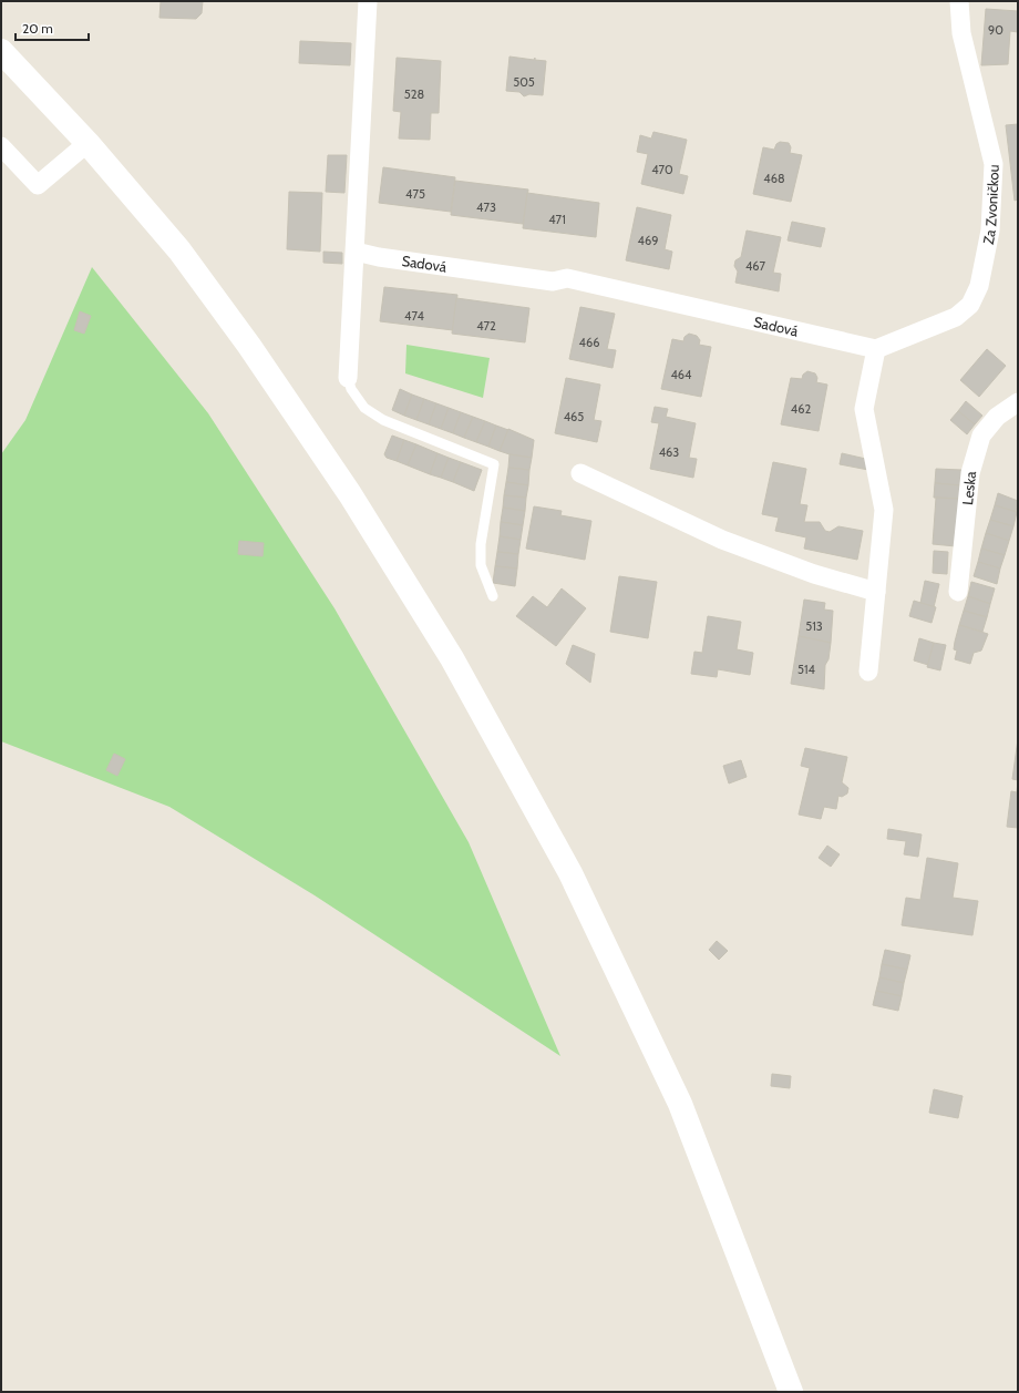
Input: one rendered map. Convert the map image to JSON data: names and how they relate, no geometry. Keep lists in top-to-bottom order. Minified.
{"streets":{"street":["Za Zvoničkou","Sadová","Leska"]},"crossings":[["Za Zvoničkou","Sadová"]],"house_numbers":["90","505","528","470","468","475","473","471","469","467","474","472","466","464","462","465","463","513","514"],"scale_bar":"20 m"}
